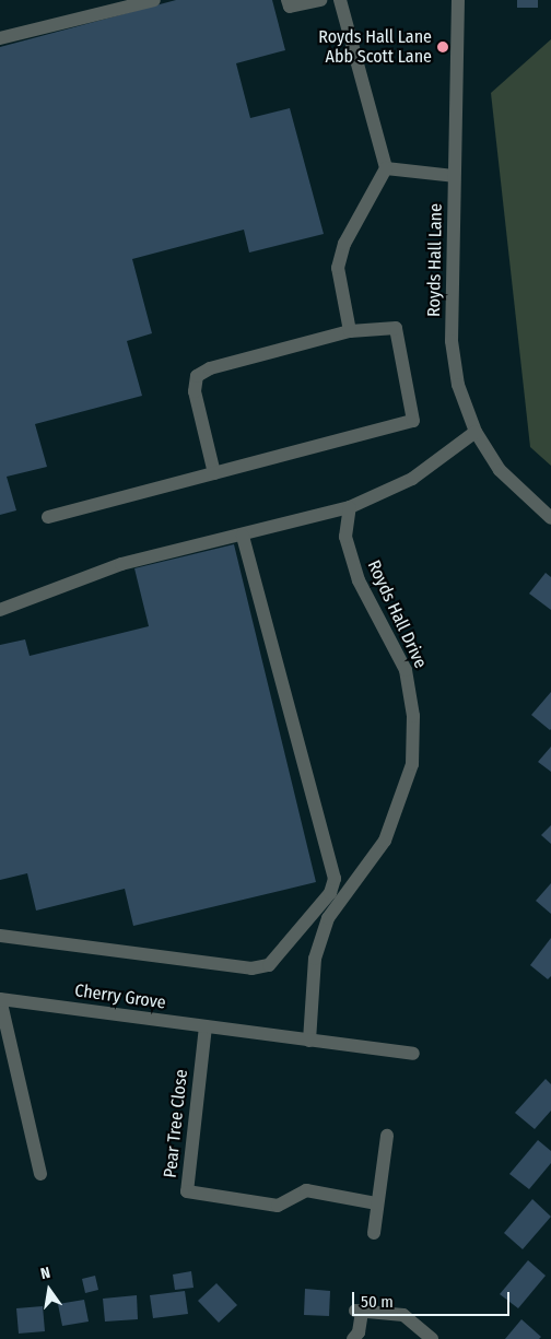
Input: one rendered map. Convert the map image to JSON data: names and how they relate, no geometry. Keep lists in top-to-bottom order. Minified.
{"streets":{"street":["Royds Hall Lane","Royds Hall Drive","Cherry Grove","Pear Tree Close"]},"crossings":[["Royds Hall Drive","Cherry Grove"],["Cherry Grove","Pear Tree Close"]],"places":["Royds Hall Lane Abb Scott Lane"],"scale_bar":"50 m","north":"top"}
